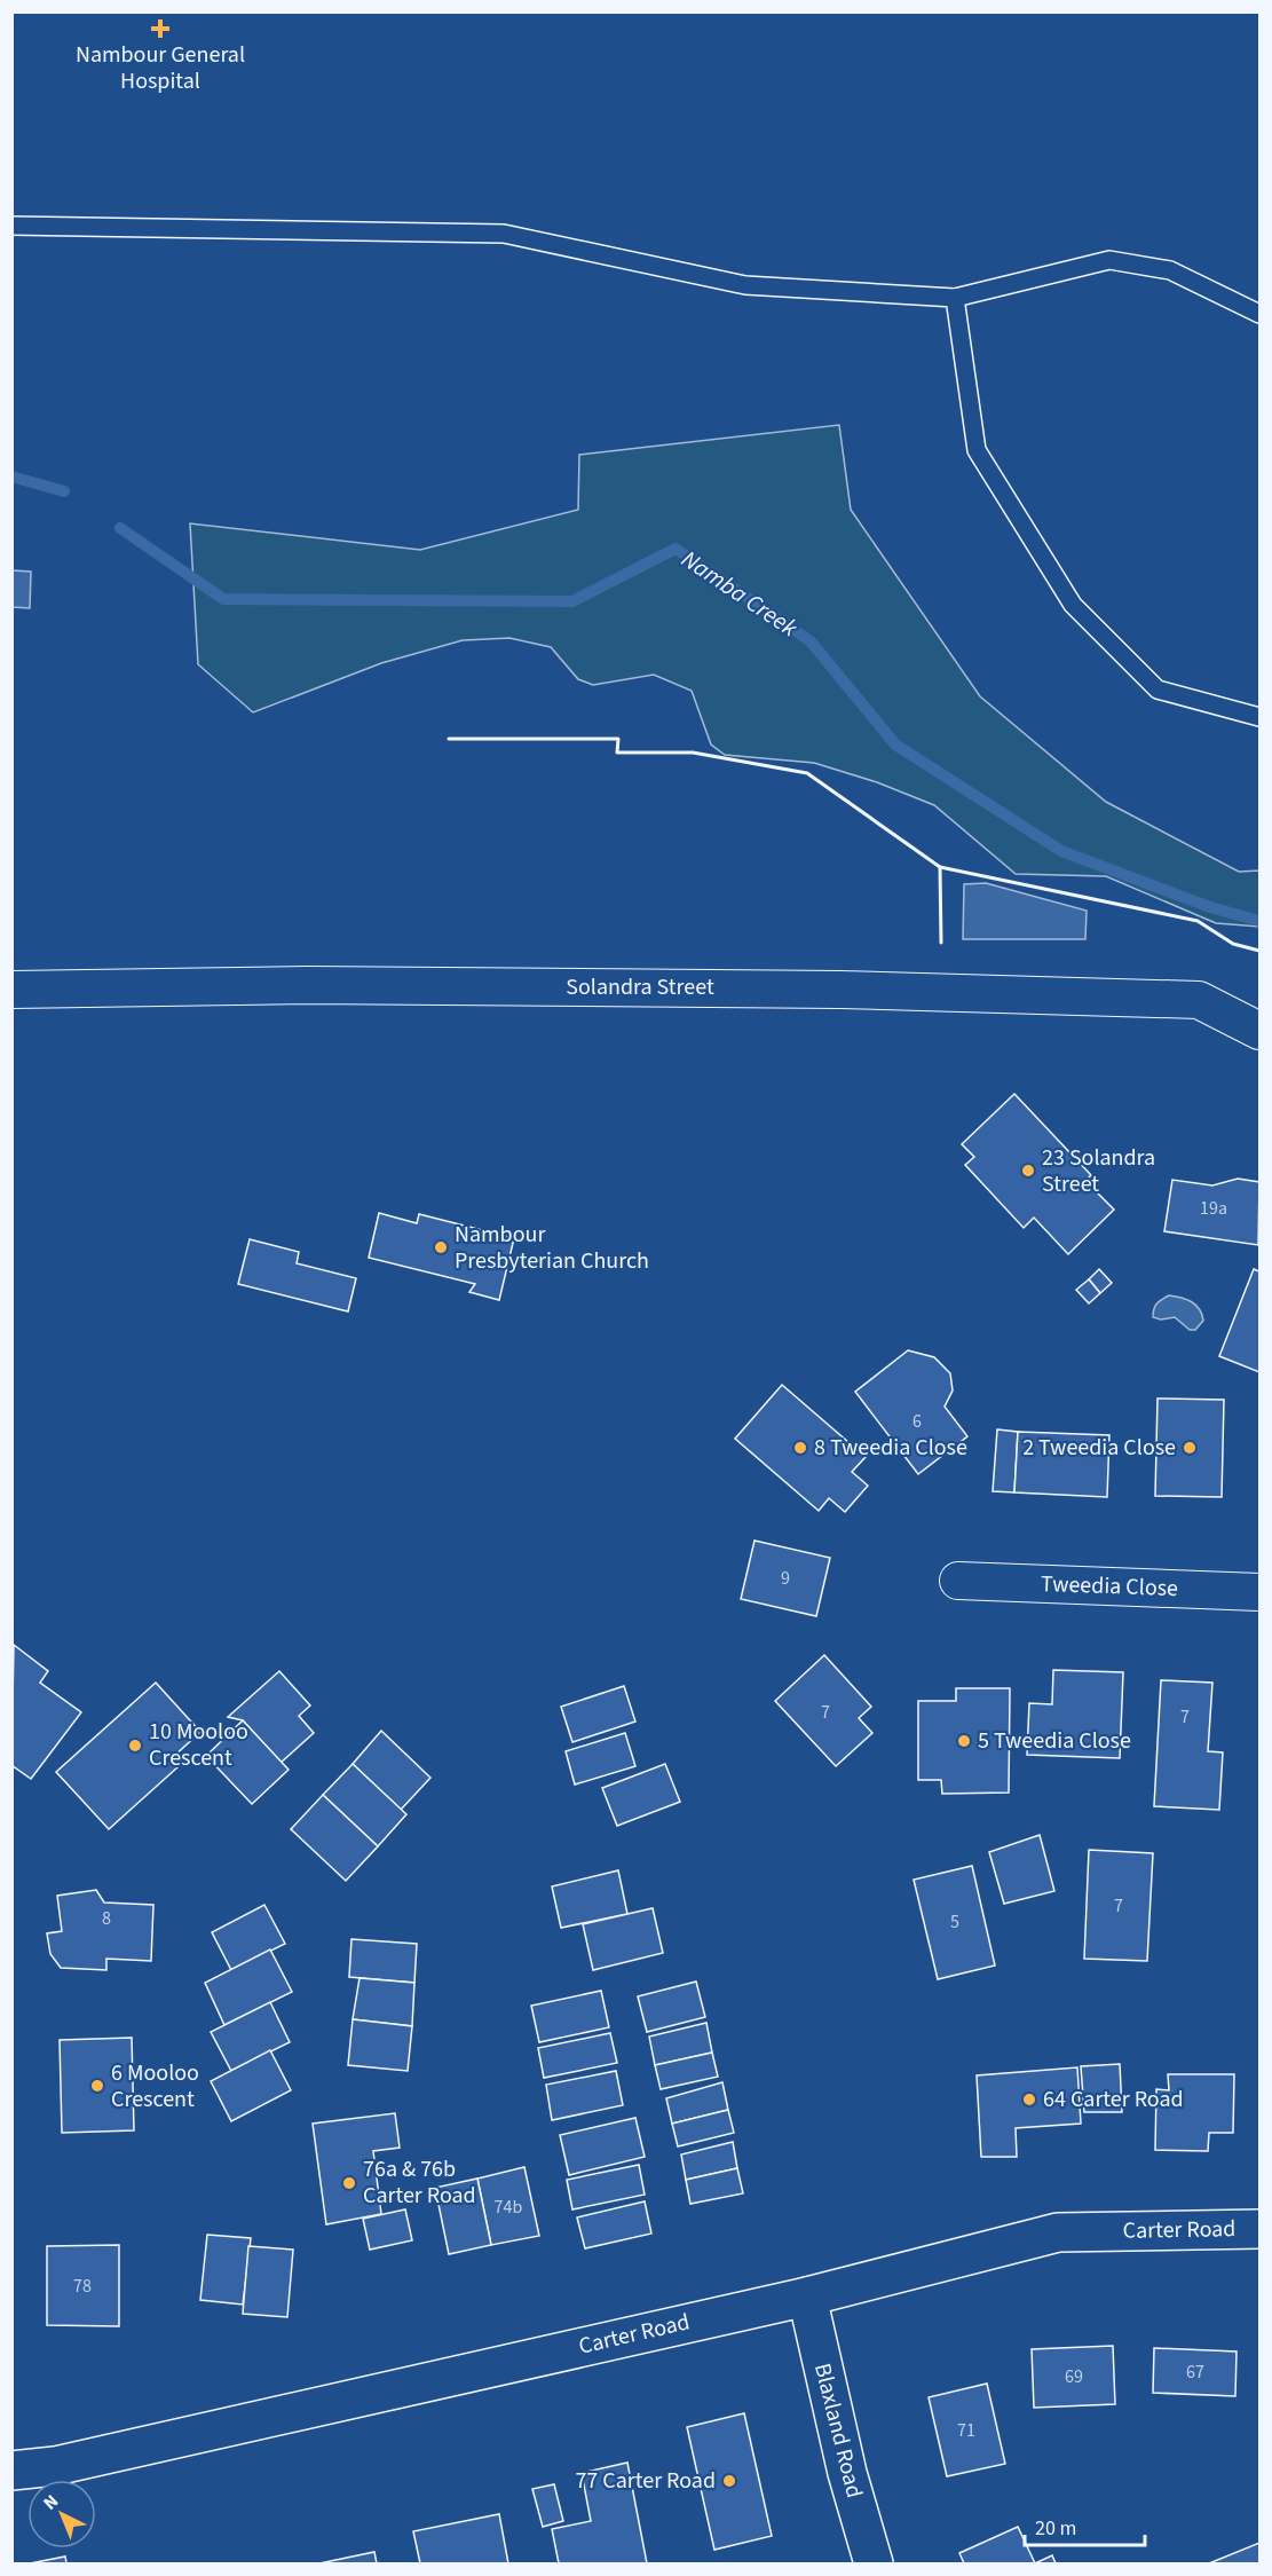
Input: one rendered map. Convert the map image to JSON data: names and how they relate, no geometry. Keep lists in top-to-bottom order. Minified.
{"streets":{"street":["Solandra Street","Tweedia Close","Carter Road","Blaxland Road"]},"crossings":[["Carter Road","Blaxland Road"]],"water":["Namba Creek"],"places":{"health":["Nambour General Hospital"],"other":["23 Solandra Street","Nambour Presbyterian Church","8 Tweedia Close","2 Tweedia Close","5 Tweedia Close","10 Mooloo Crescent","6 Mooloo Crescent","64 Carter Road","76a & 76b Carter Road","77 Carter Road"]},"house_numbers":["19a","6","9","7","7","7","8","5","74b","78","67","69","71"],"scale_bar":"20 m","north":"top left"}
